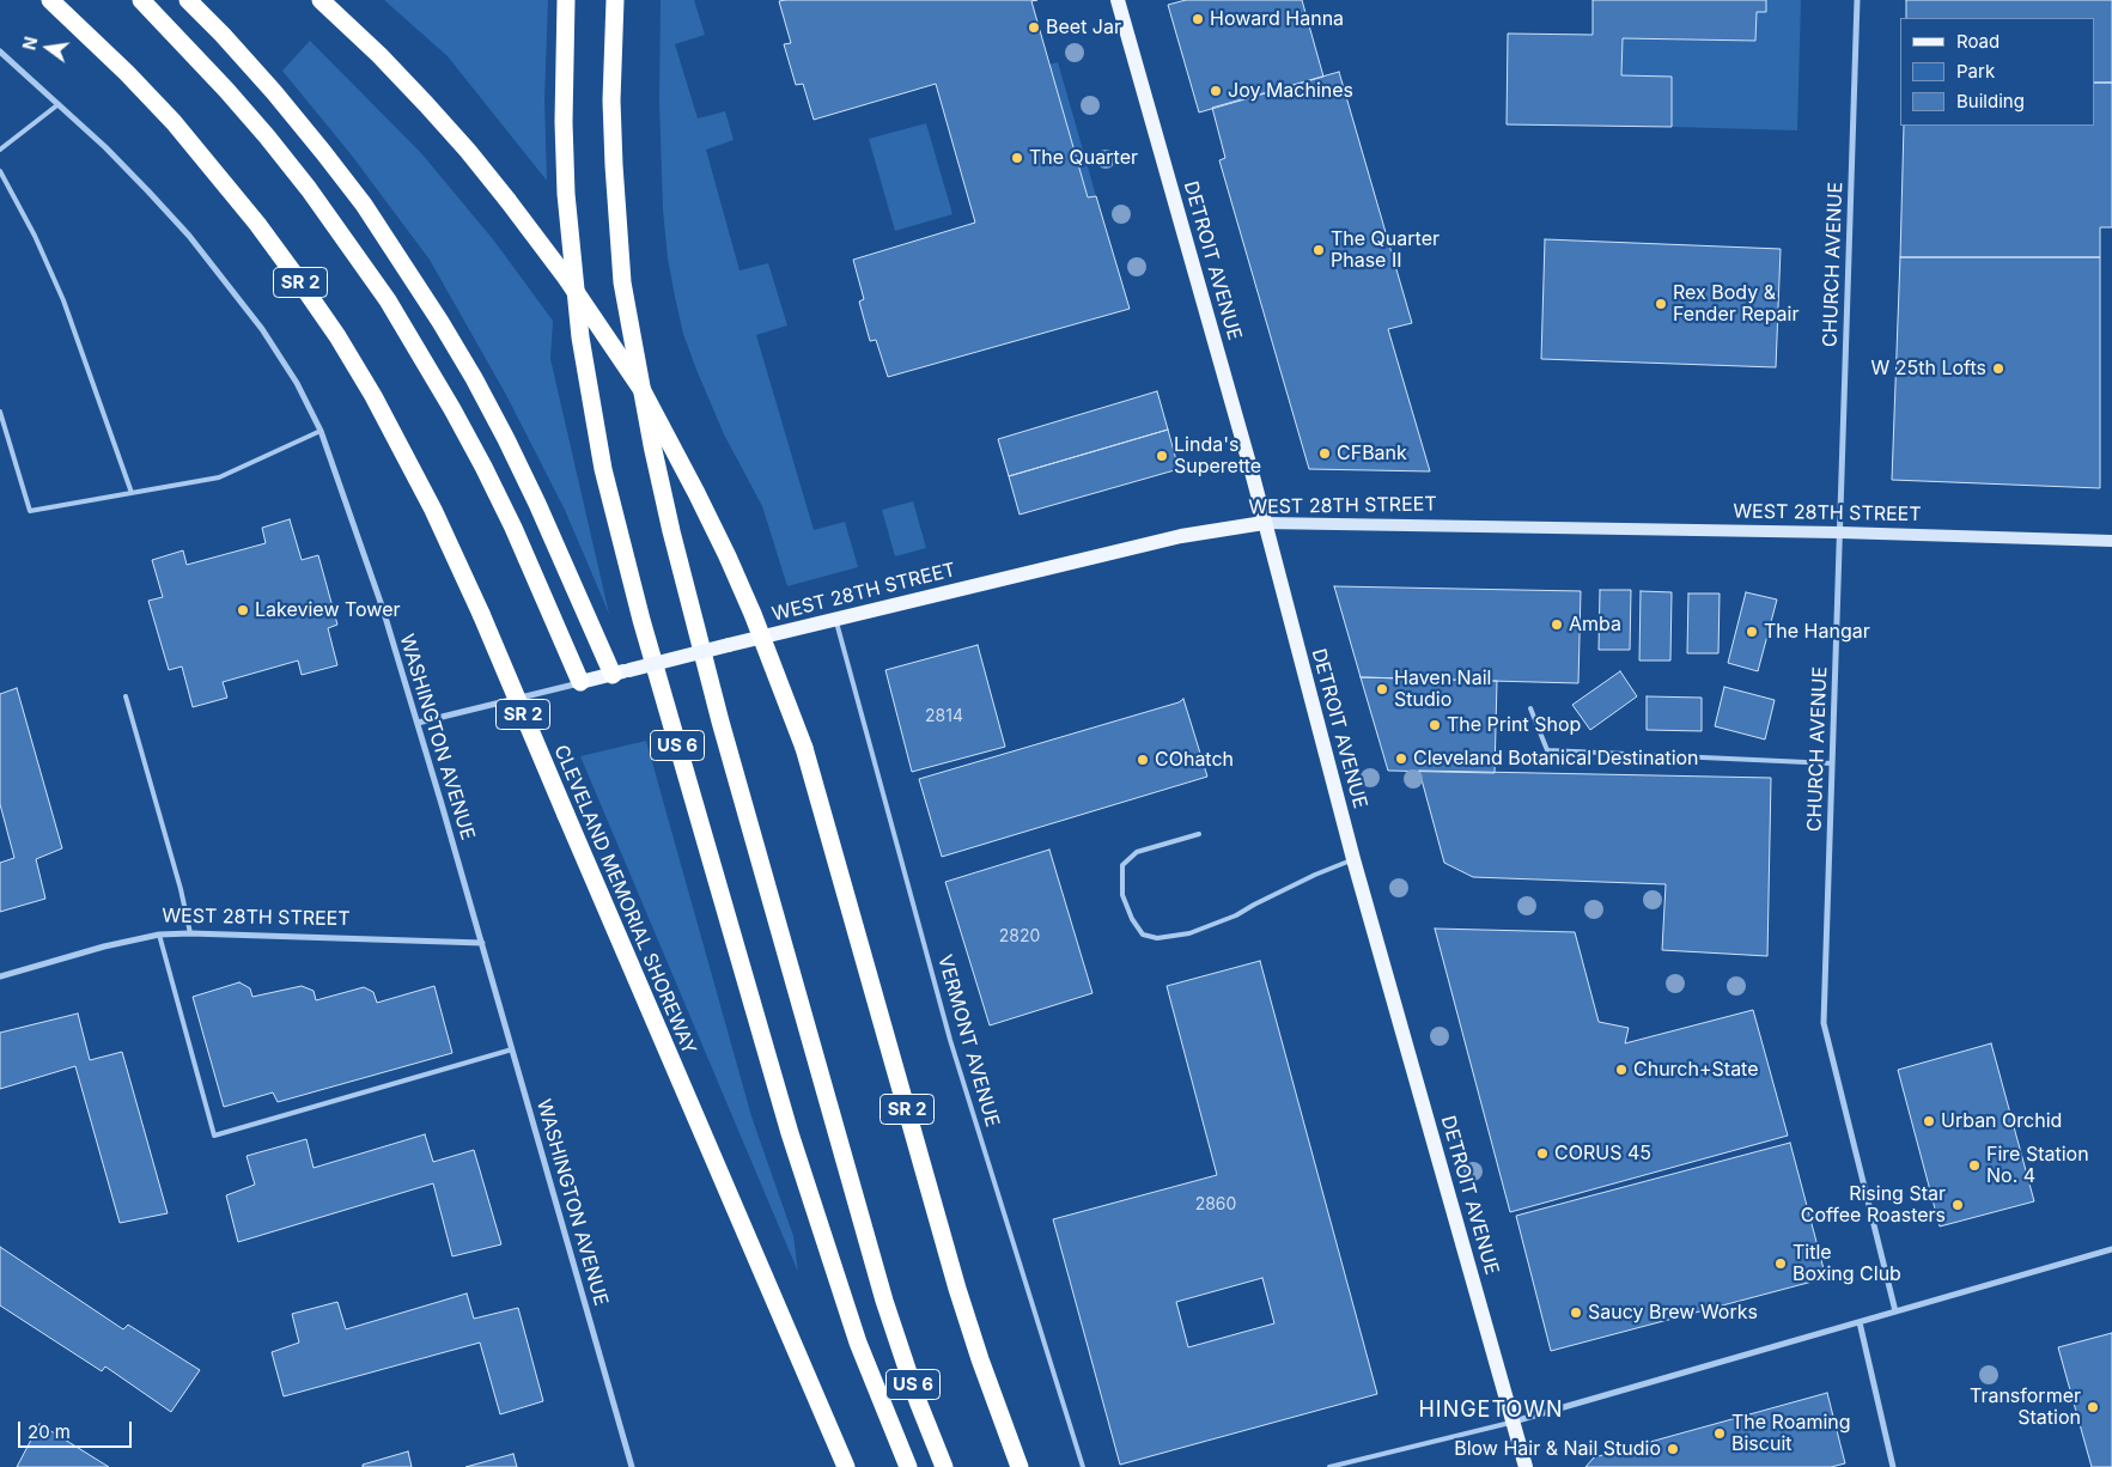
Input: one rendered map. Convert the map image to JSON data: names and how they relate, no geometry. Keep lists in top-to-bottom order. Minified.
{"streets":{"highway":["SR 2","US 6","CLEVELAND MEMORIAL SHOREWAY"],"main road":["DETROIT AVENUE","WEST 28TH STREET"],"street":["CHURCH AVENUE","WASHINGTON AVENUE"],"lane":["VERMONT AVENUE"]},"crossings":[["DETROIT AVENUE","WEST 28TH STREET"],["CHURCH AVENUE","WEST 28TH STREET"],["WEST 28TH STREET","WASHINGTON AVENUE"],["WEST 28TH STREET","VERMONT AVENUE"]],"districts":["HINGETOWN"],"places":["Howard Hanna","Beet Jar","Joy Machines","The Quarter","The Quarter Phase II","Rex Body & Fender Repair","W 25th Lofts","CFBank","Linda's Superette","Lakeview Tower","Amba","The Hangar","Haven Nail Studio","The Print Shop","Cleveland Botanical Destination","COhatch","Church+State","Urban Orchid","CORUS 45","Fire Station No. 4","Rising Star Coffee Roasters","Title Boxing Club","Saucy Brew Works","Transformer Station","The Roaming Biscuit","Blow Hair & Nail Studio"],"house_numbers":["2814","2820","2860"],"legend":["Road","Park","Building"],"scale_bar":"20 m","north":"left"}
